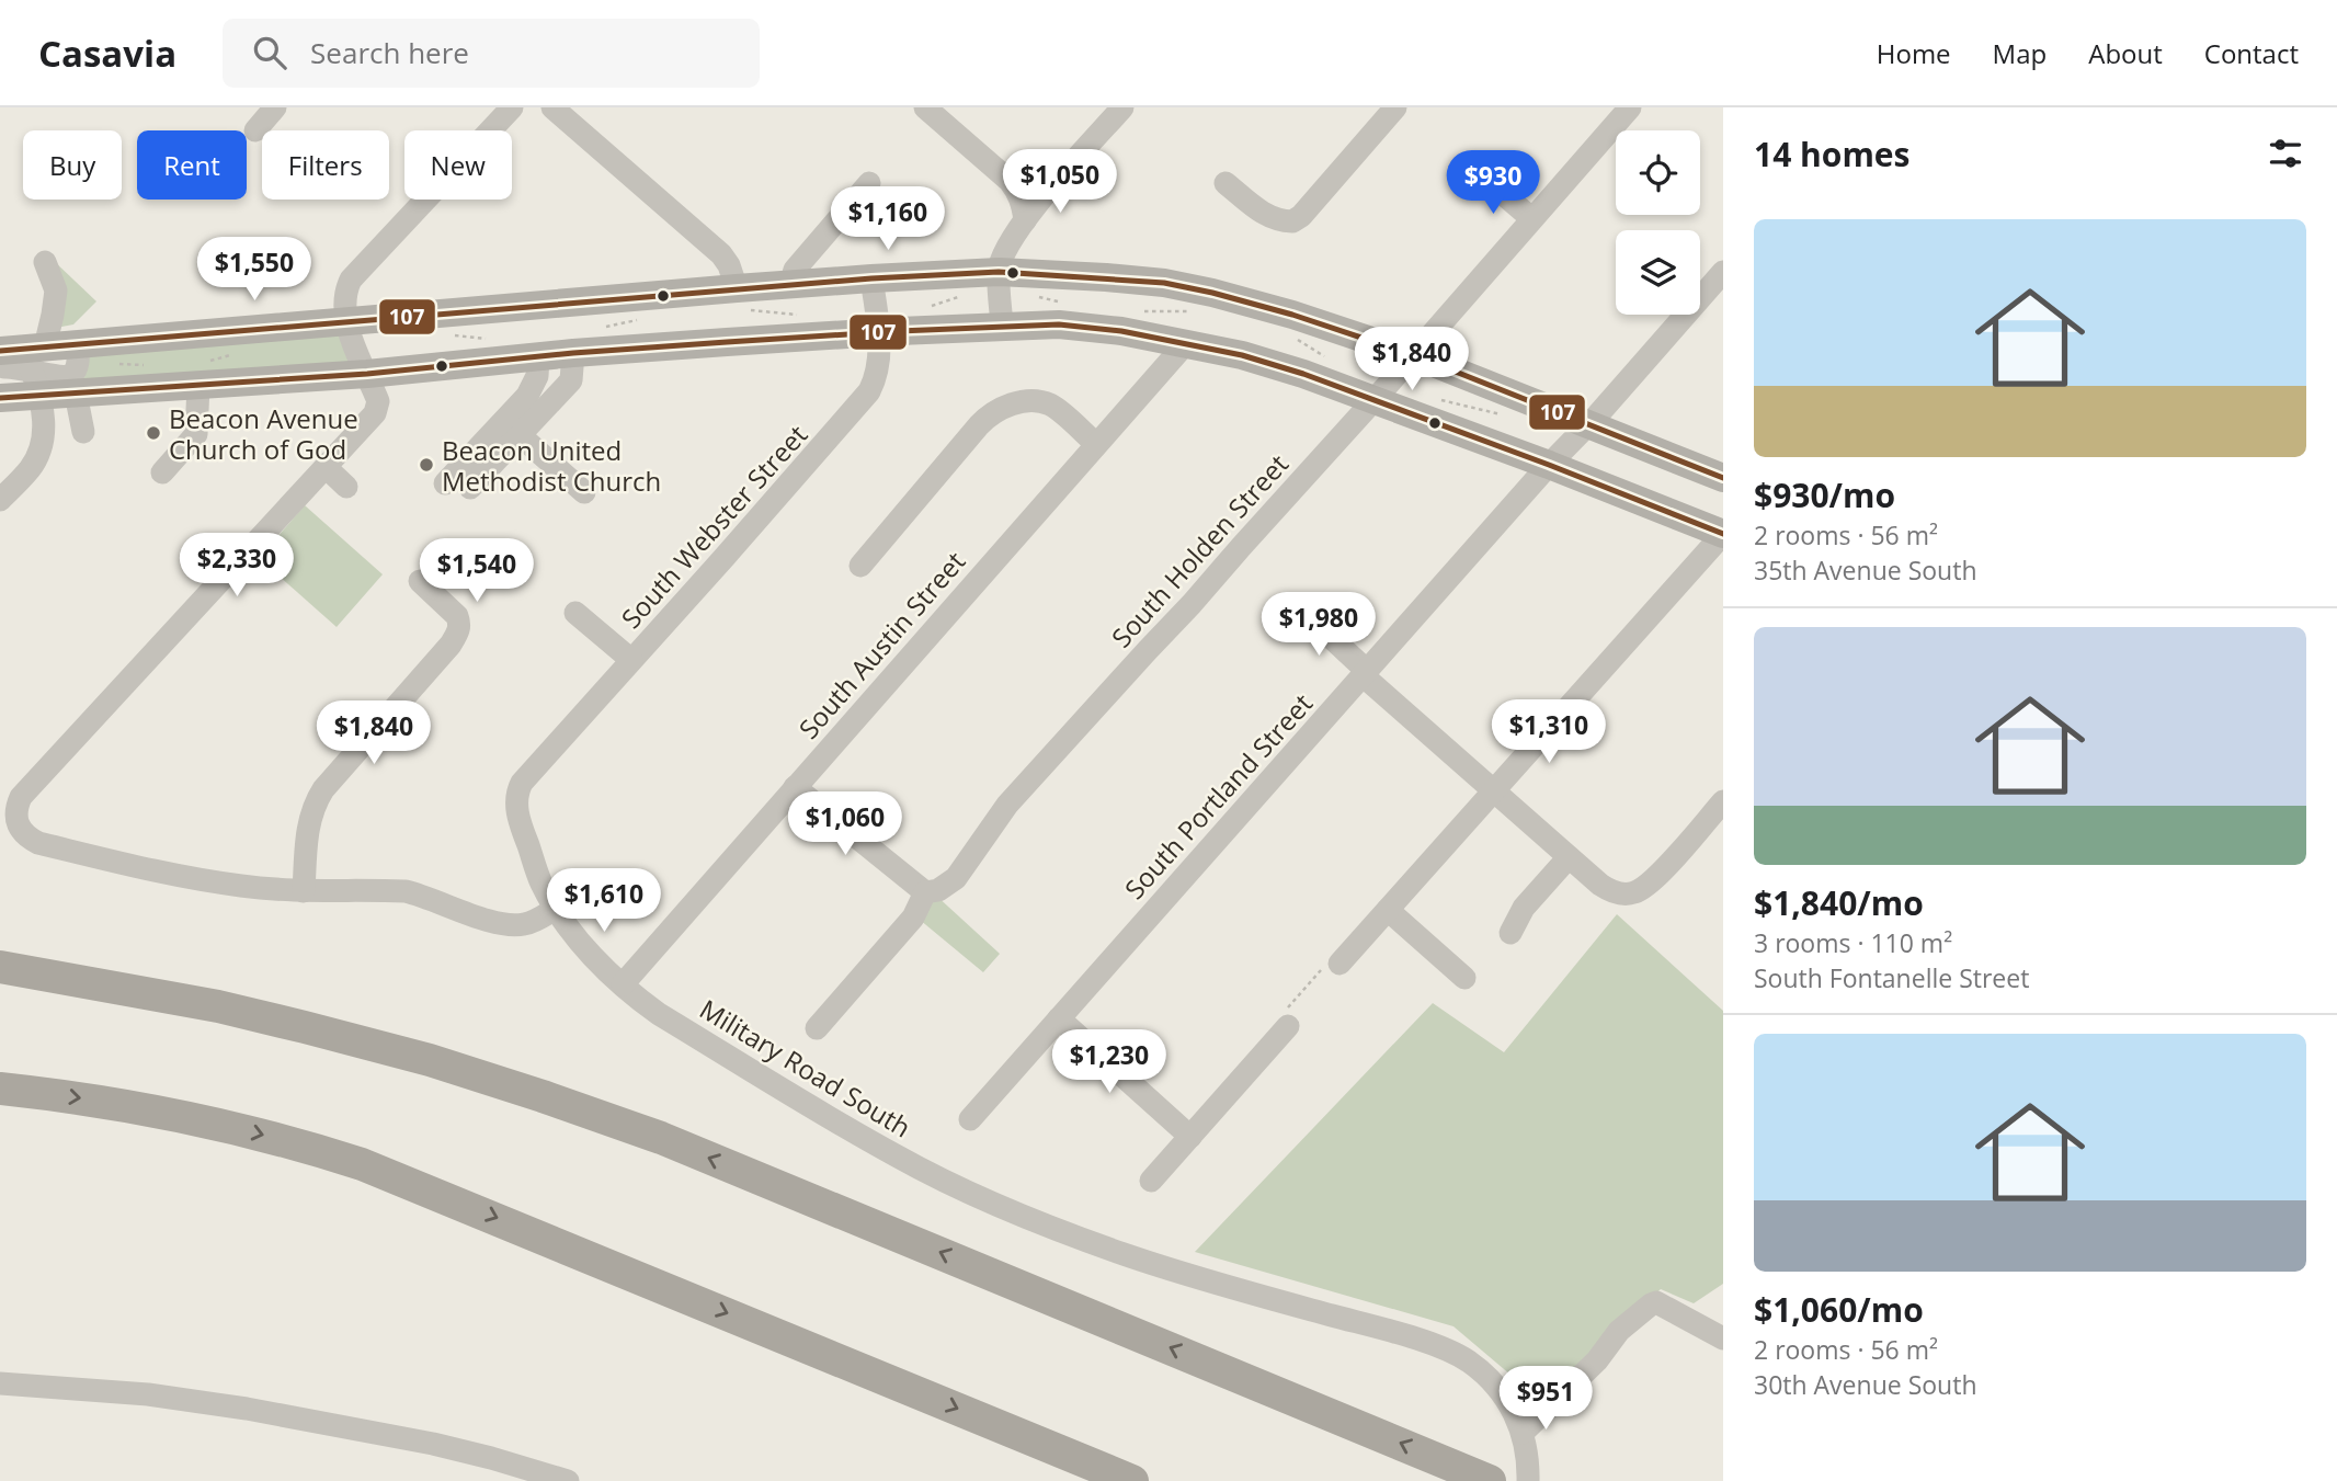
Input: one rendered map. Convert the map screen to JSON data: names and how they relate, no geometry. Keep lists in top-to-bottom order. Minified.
{"streets":{"street":["South Webster Street","South Holden Street","South Austin Street","South Portland Street","Military Road South"]},"crossings":[["South Webster Street","Military Road South"],["South Austin Street","Military Road South"]],"places":["Beacon Avenue Church of God","Beacon United Methodist Church"],"lines":["transit line 107"],"page":{"header":"Casavia","search":"Search here","nav":["Home","Map","About","Contact"],"heading":"14 homes","chip":["Buy","Rent","Filters","New"],"price":["$1,050","$930","$1,160","$1,550","$1,840","$2,330","$1,540","$1,980","$1,310","$1,840","$1,060","$1,610","$1,230","$951"],"list":[{"name":"$930/mo","note":"2 rooms · 56 m² · 35th Avenue South"},{"name":"$1,840/mo","note":"3 rooms · 110 m² · South Fontanelle Street"},{"name":"$1,060/mo","note":"2 rooms · 56 m² · 30th Avenue South"}]}}
